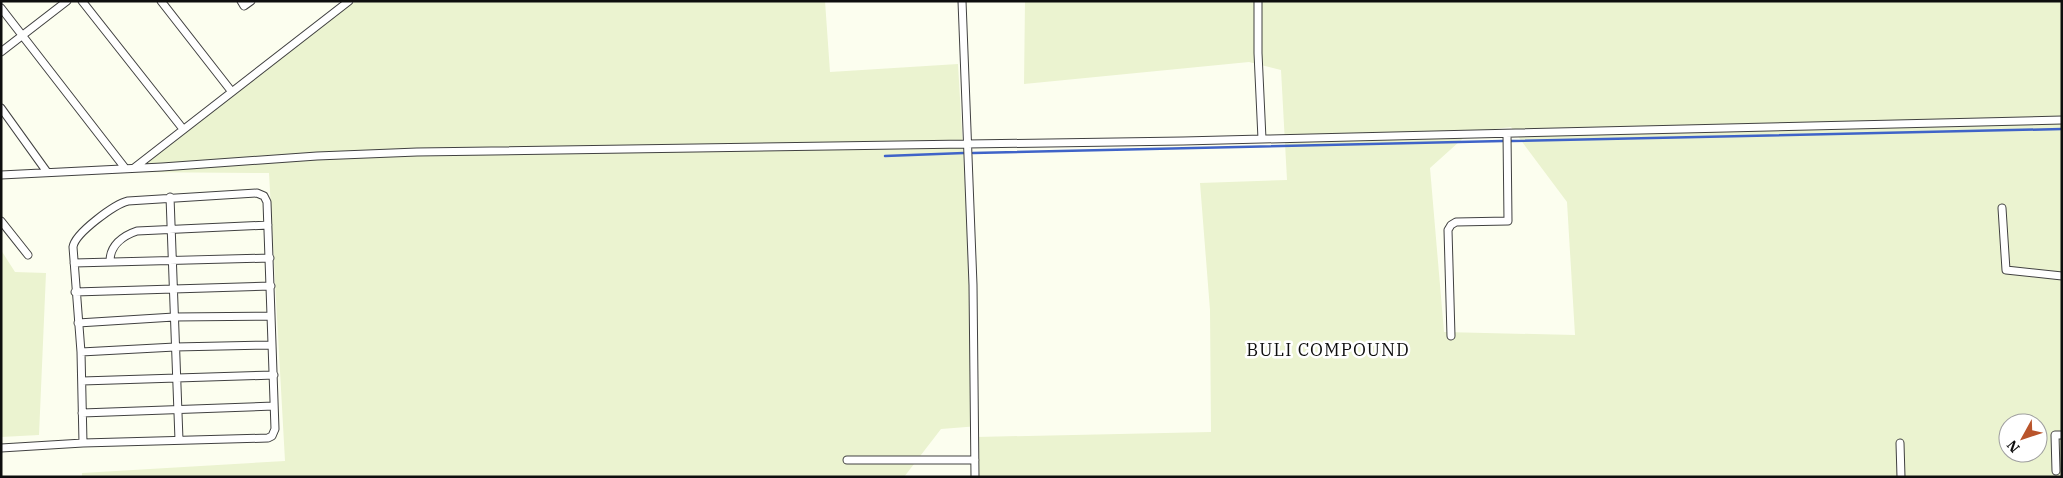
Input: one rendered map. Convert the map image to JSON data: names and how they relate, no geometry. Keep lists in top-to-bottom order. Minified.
{"districts":["BULI COMPOUND"],"north":"bottom left"}
